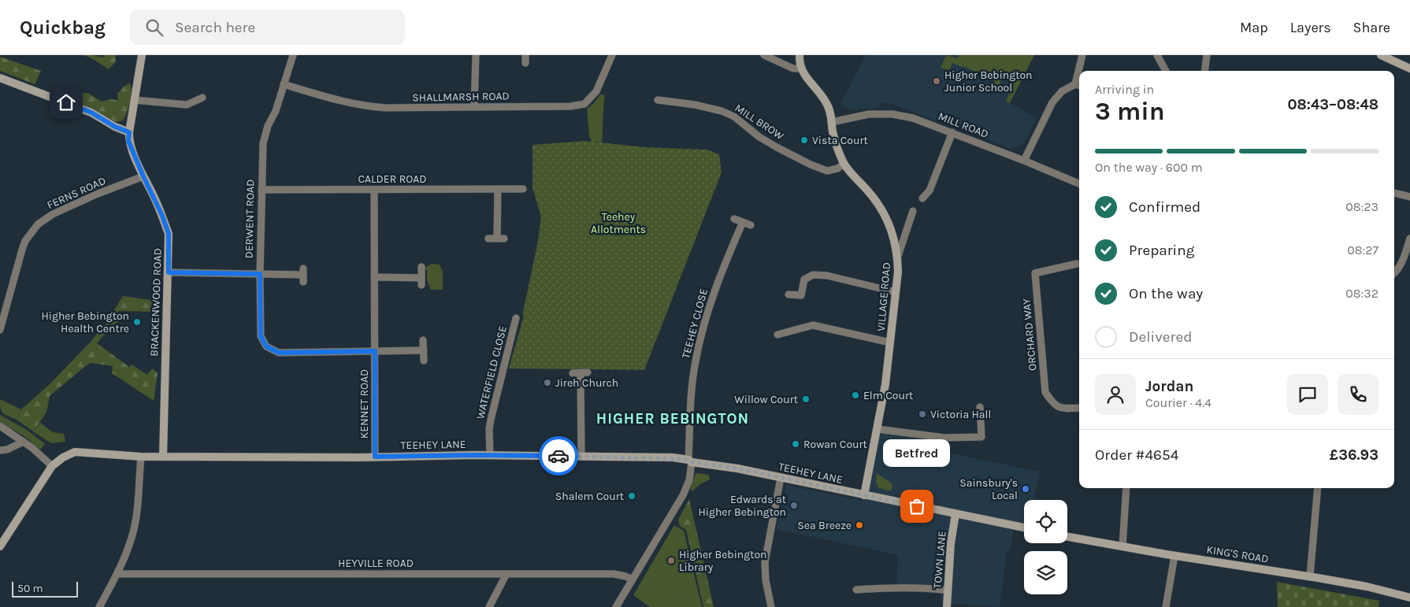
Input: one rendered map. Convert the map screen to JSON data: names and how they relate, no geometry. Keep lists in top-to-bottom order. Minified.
{"streets":{"street":["SHALLMARSH ROAD","MILL BROW","MILL ROAD","CALDER ROAD","FERNS ROAD","DERWENT ROAD","VILLAGE ROAD","BRACKENWOOD ROAD","TEEHEY CLOSE","ORCHARD WAY","WATERFIELD CLOSE","KENNET ROAD","TEEHEY LANE","KING'S ROAD","TOWN LANE","HEYVILLE ROAD"]},"crossings":[["SHALLMARSH ROAD","DERWENT ROAD"],["MILL BROW","VILLAGE ROAD"],["MILL ROAD","VILLAGE ROAD"],["CALDER ROAD","DERWENT ROAD"],["CALDER ROAD","KENNET ROAD"],["FERNS ROAD","BRACKENWOOD ROAD"],["DERWENT ROAD","KENNET ROAD"],["VILLAGE ROAD","TEEHEY LANE"],["BRACKENWOOD ROAD","TEEHEY LANE"],["TEEHEY CLOSE","TEEHEY LANE"],["TEEHEY CLOSE","HEYVILLE ROAD"],["WATERFIELD CLOSE","TEEHEY LANE"],["KENNET ROAD","TEEHEY LANE"],["TEEHEY LANE","TOWN LANE"]],"districts":["HIGHER BEBINGTON"],"parks":["Teehey Allotments"],"places":["Higher Bebington Junior School","Vista Court","Higher Bebington Health Centre","Jireh Church","Elm Court","Willow Court","Victoria Hall","Rowan Court","Sainsbury's Local","Shalem Court","Edwards at Higher Bebington","Betfred","Sea Breeze","Higher Bebington Library"],"scale_bar":"50 m","page":{"header":"Quickbag","search":"Search here","nav":["Map","Layers","Share"],"heading":["3 min","Arriving in","08:43–08:48"],"panel":["Jordan","Courier · 4.4","Order #4654","£36.93"],"bar":"On the way · 600 m","list":[["Confirmed","08:23"],["Preparing","08:27"],["On the way","08:32"],"Delivered"],"bubble":"Betfred","scale":"50 m"}}
